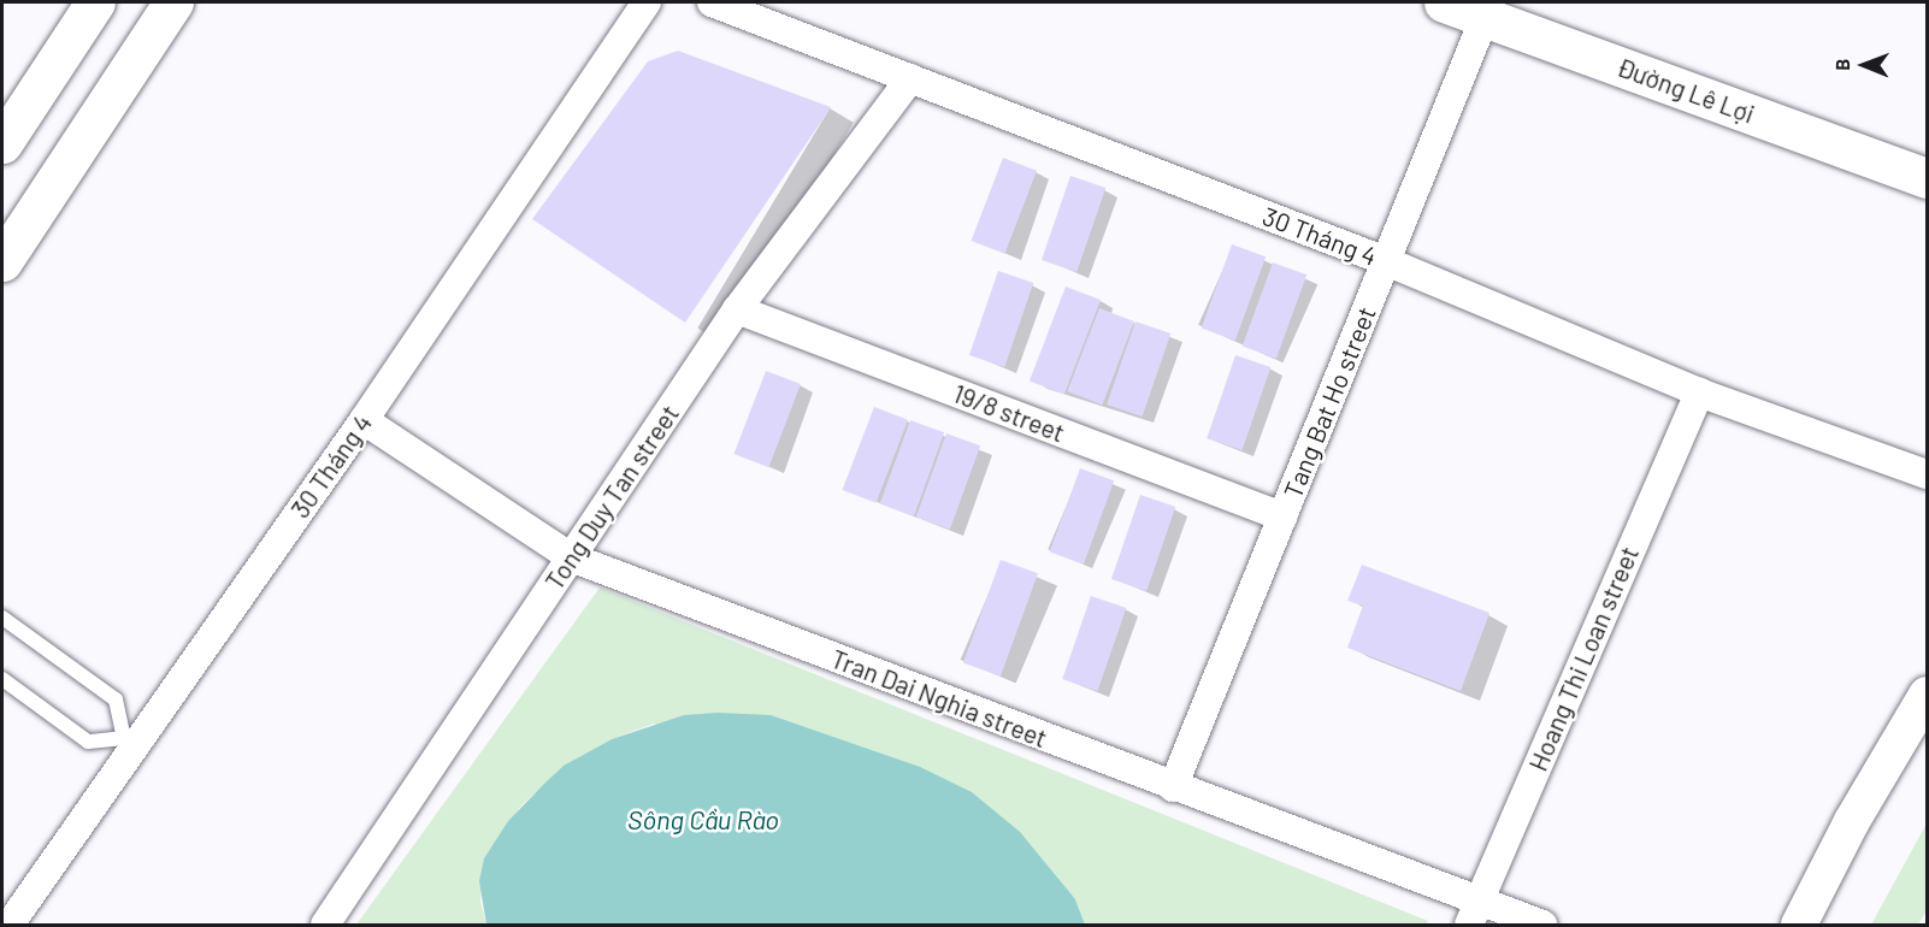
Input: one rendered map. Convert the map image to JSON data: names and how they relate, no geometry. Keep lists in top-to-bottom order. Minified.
{"streets":{"main road":["Đường Lê Lợi"],"street":["30 Tháng 4","Tang Bat Ho street","19/8 street","Tong Duy Tan street","Hoang Thi Loan street","Tran Dai Nghia street"]},"crossings":[["Đường Lê Lợi","Tang Bat Ho street"],["30 Tháng 4","Tang Bat Ho street"],["30 Tháng 4","Tong Duy Tan street"],["30 Tháng 4","Hoang Thi Loan street"],["30 Tháng 4","Tran Dai Nghia street"],["Tang Bat Ho street","19/8 street"],["Tang Bat Ho street","Tran Dai Nghia street"],["19/8 street","Tong Duy Tan street"],["Tong Duy Tan street","Tran Dai Nghia street"],["Hoang Thi Loan street","Tran Dai Nghia street"]],"water":["Sông Cầu Rào"],"north":"left"}
